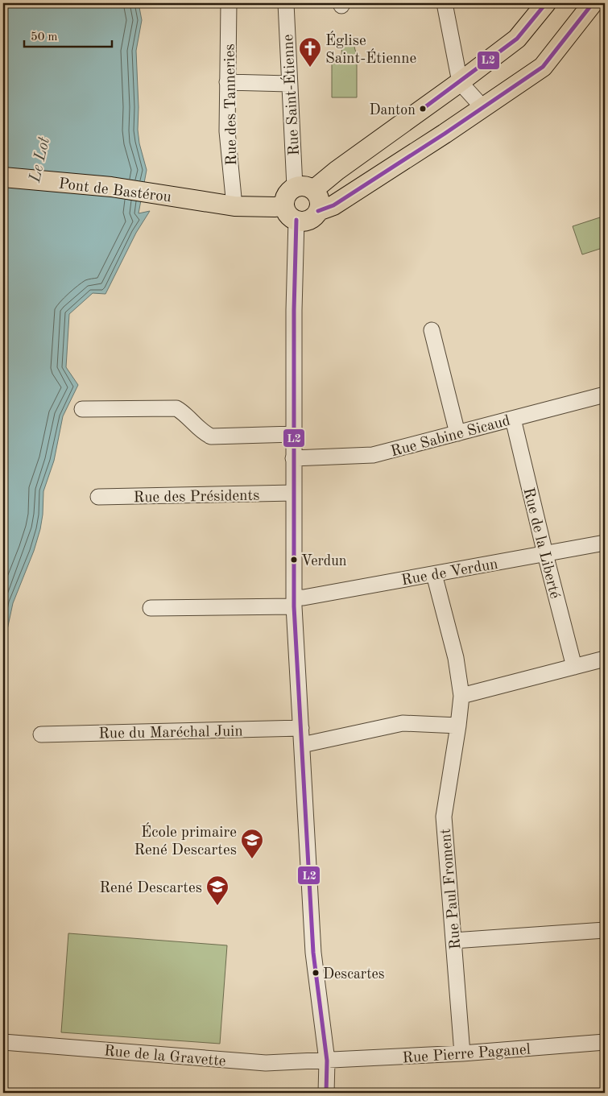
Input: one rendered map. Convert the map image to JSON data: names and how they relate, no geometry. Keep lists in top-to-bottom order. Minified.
{"streets":{"main road":["Pont de Bastérou"],"street":["Rue Saint-Étienne","Rue des Tanneries","Rue Sabine Sicaud","Rue des Présidents","Rue de la Liberté","Rue de Verdun","Rue du Maréchal Juin","Rue Paul Froment","Rue Pierre Paganel","Rue de la Gravette"]},"crossings":[["Rue Saint-Étienne","Pont de Bastérou"],["Rue des Tanneries","Pont de Bastérou"],["Rue Sabine Sicaud","Rue de la Liberté"],["Rue de la Liberté","Rue de Verdun"],["Rue Paul Froment","Rue Pierre Paganel"],["Rue Pierre Paganel","Rue de la Gravette"]],"water":["Le Lot"],"places":{"church":["Église Saint-Étienne"],"other":["Danton","Verdun","Descartes"],"school or university":["École primaire René Descartes","René Descartes"]},"lines":["transit line L2"],"scale_bar":"50 m"}
